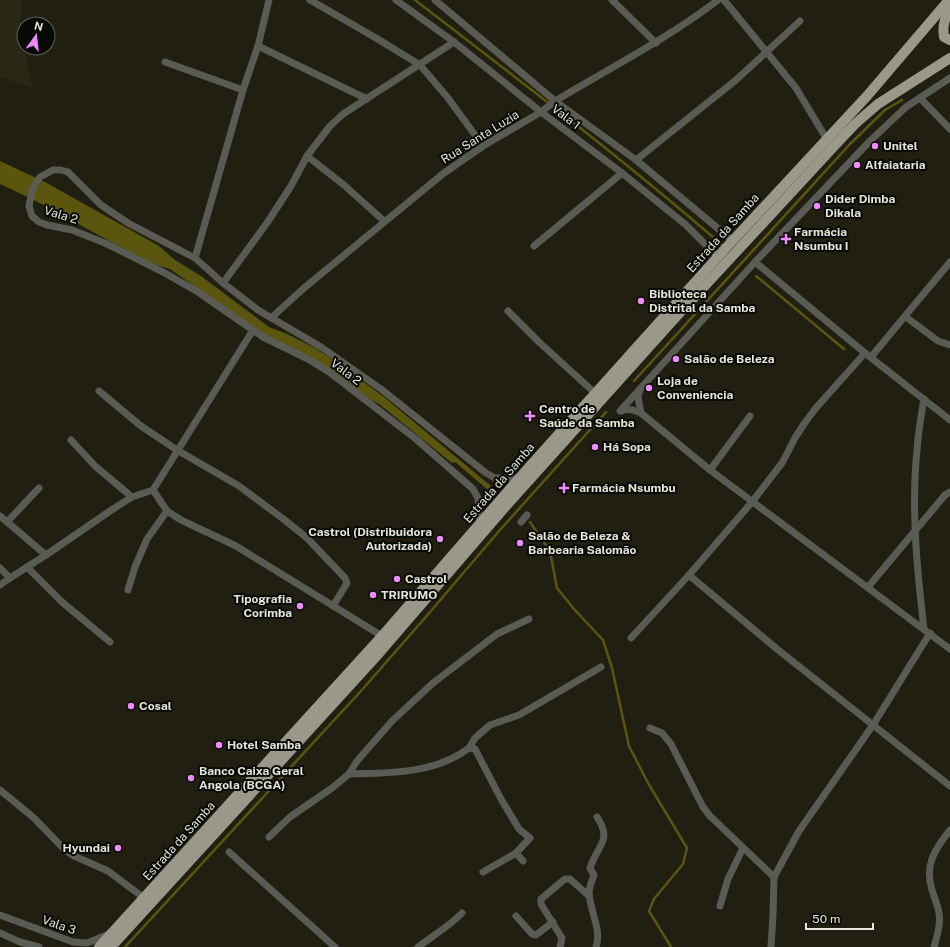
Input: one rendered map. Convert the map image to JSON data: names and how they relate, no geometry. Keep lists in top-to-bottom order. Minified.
{"streets":{"main road":["Estrada da Samba"],"street":["Vala 1","Rua Santa Luzia","Vala 2","Vala 3"]},"crossings":[["Vala 1","Rua Santa Luzia"],["Vala 1","Estrada da Samba"],["Rua Santa Luzia","Vala 2"],["Vala 2","Estrada da Samba"],["Estrada da Samba","Vala 3"]],"places":{"other":["Unitel","Alfaiataria","Dider Dimba Dikala","Biblioteca Distrital da Samba","Salão de Beleza","Loja de Conveniencia","Há Sopa","Castrol (Distribuidora Autorizada)","Salão de Beleza & Barbearia Salomão","Castrol","TRIRUMO","Tipografia Corimba","Cosal","Hotel Samba","Banco Caixa Geral Angola (BCGA)","Hyundai"],"health":["Farmácia Nsumbu I","Centro de Saúde da Samba","Farmácia Nsumbu"]},"scale_bar":"50 m","north":"top"}
